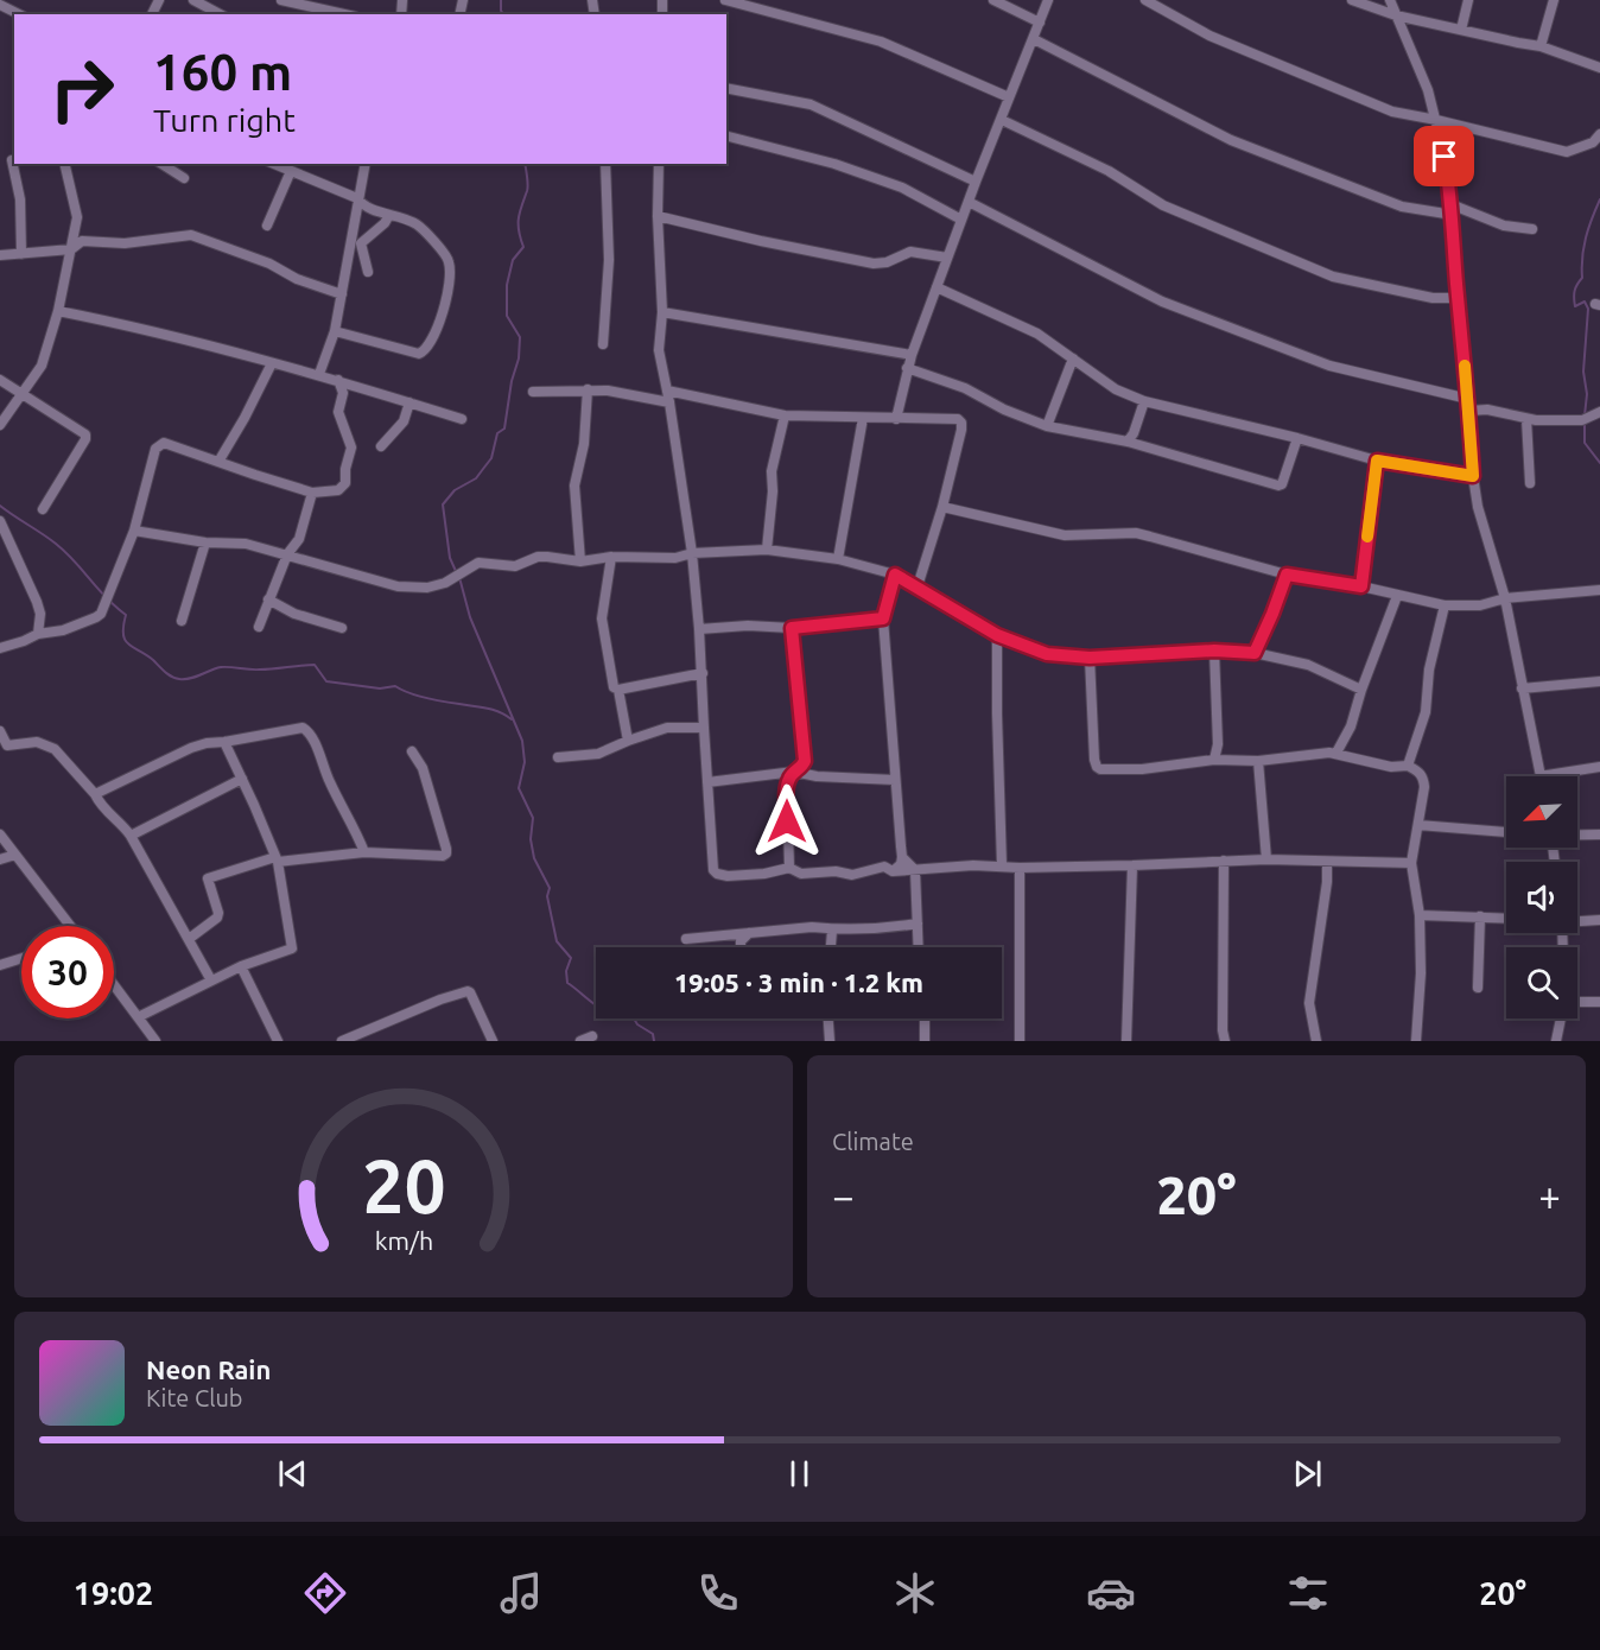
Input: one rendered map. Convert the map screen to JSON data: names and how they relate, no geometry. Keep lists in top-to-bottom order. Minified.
{"north":"bottom left","page":{"turn":["160 m","Turn right"],"limit":"30","trip":"19:05 · 3 min · 1.2 km","tile":"Climate","heat":["−","20°","+"],"song":["Neon Rain","Kite Club"],"tabs":["19:02","20°"],"gauge":["20","km/h"]}}
